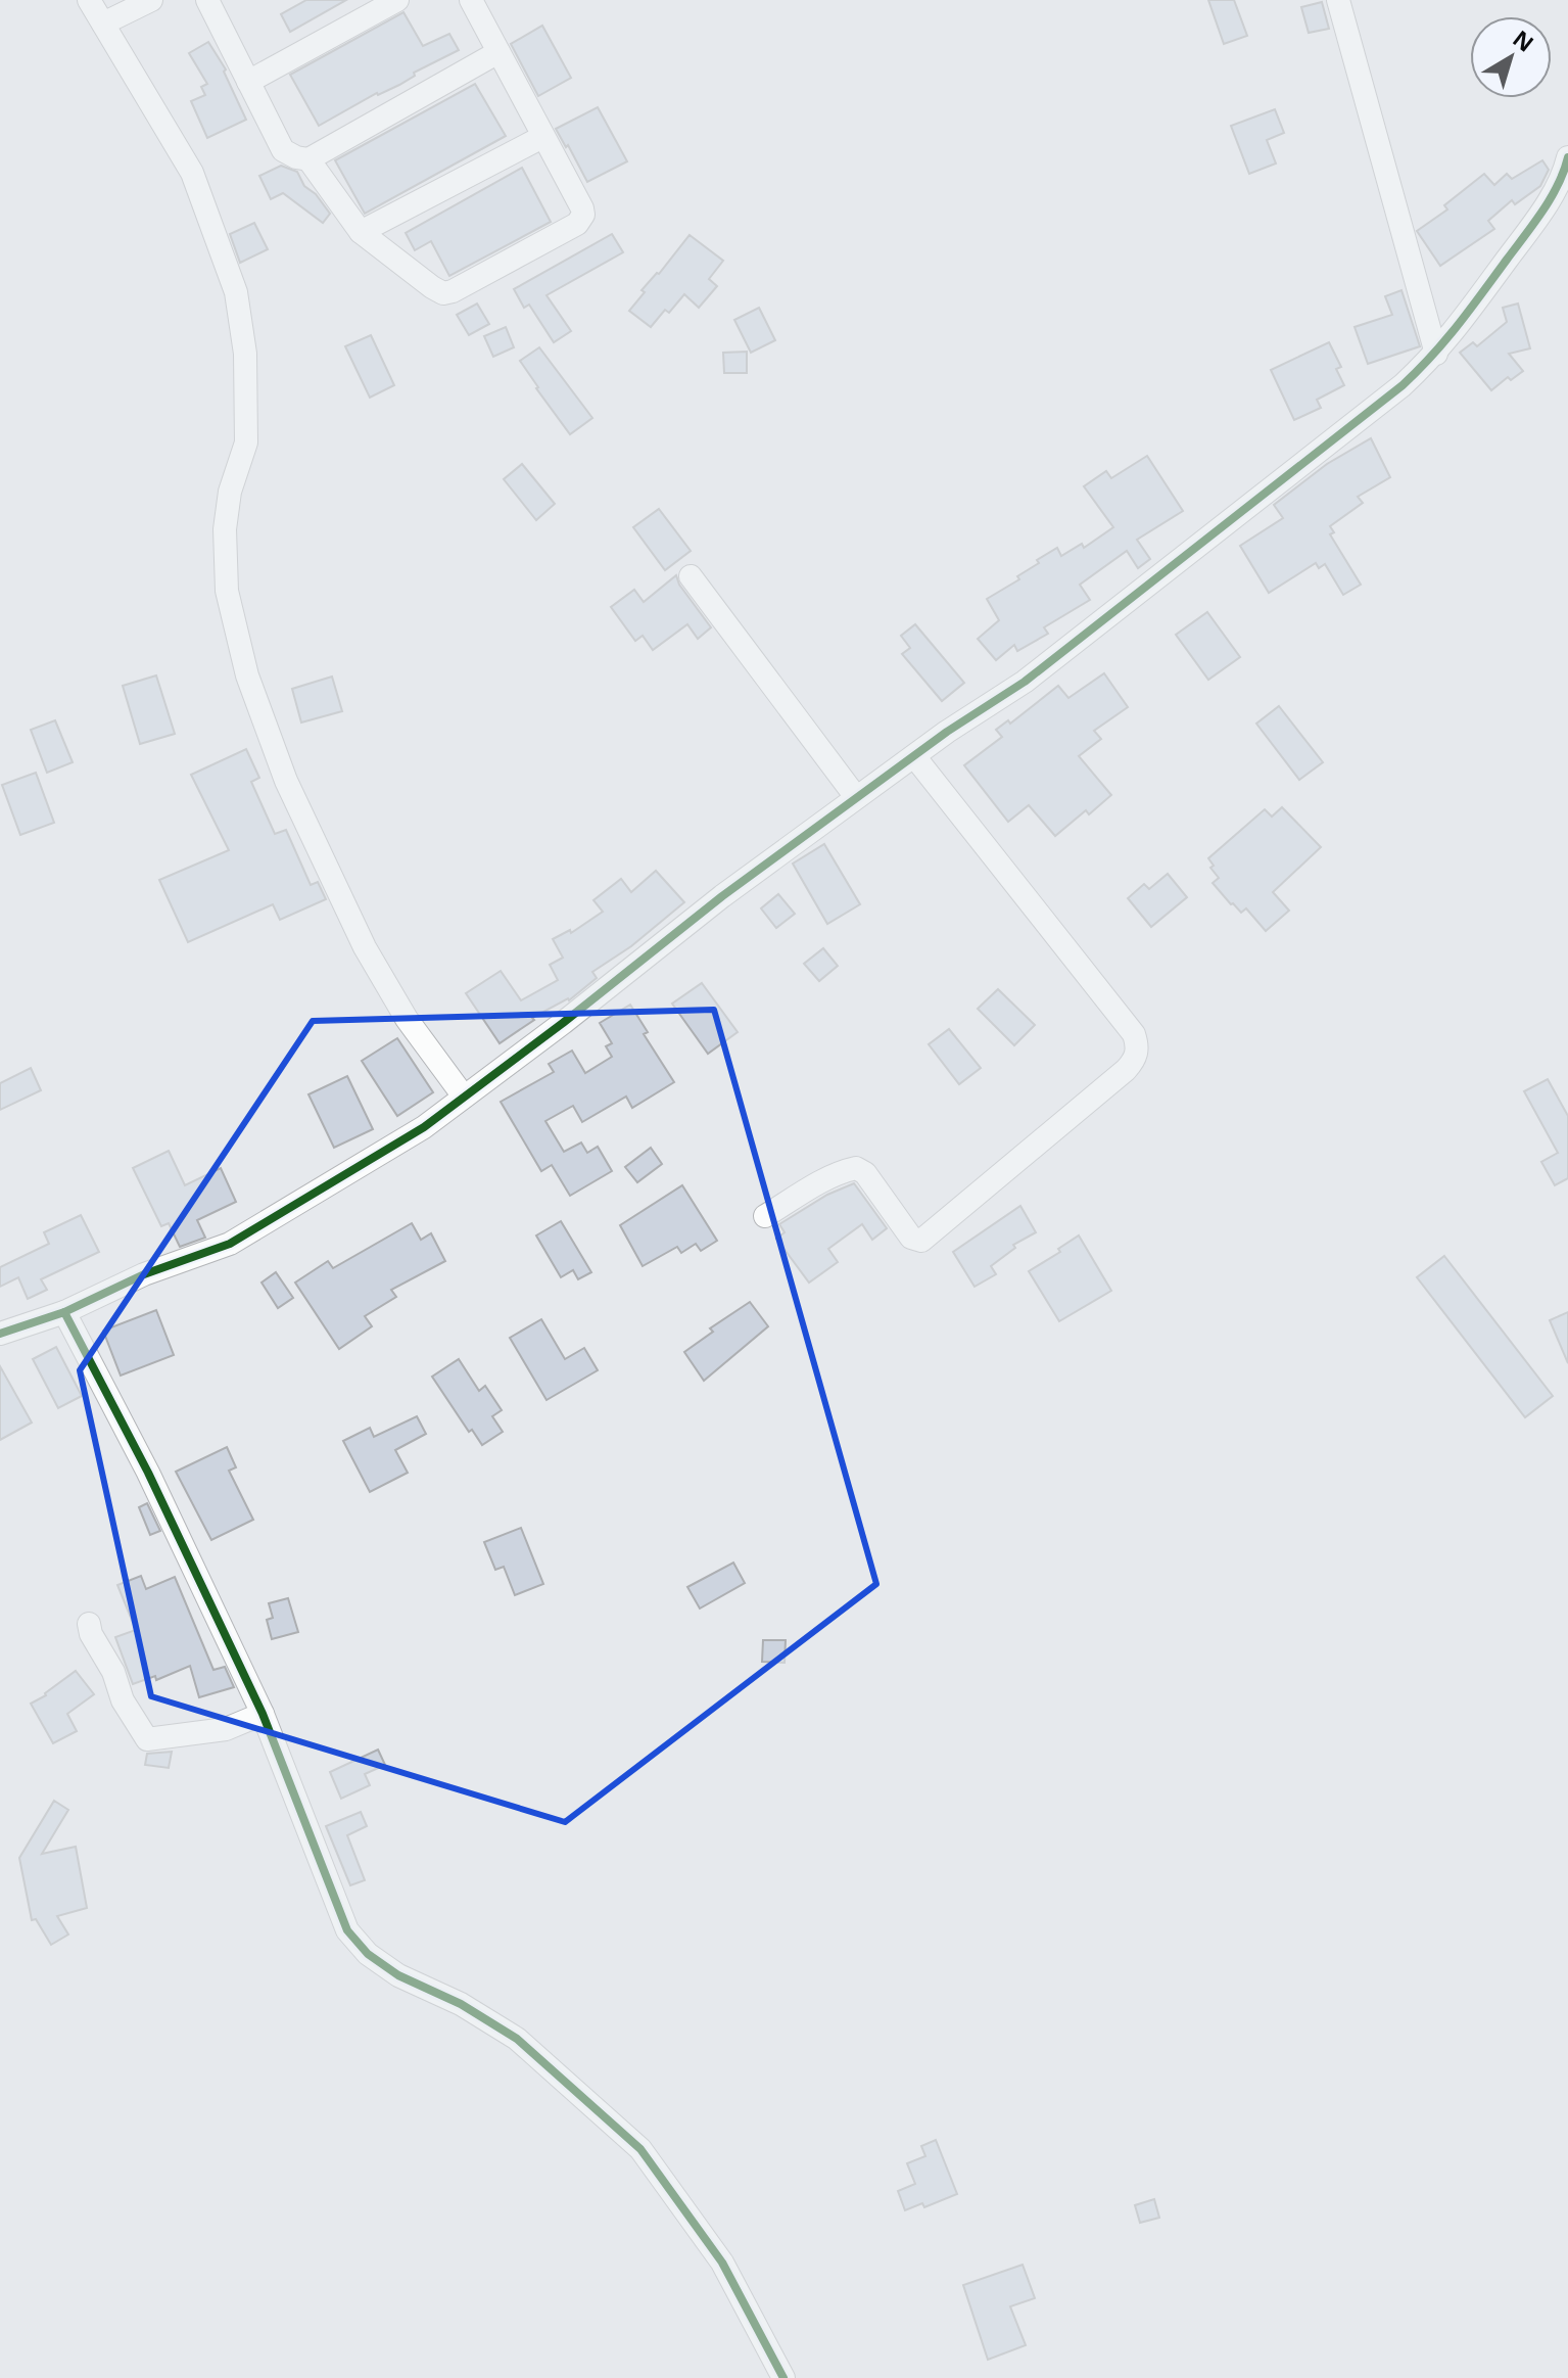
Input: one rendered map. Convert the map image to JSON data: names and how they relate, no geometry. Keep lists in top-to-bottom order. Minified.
{"north":"top right"}
